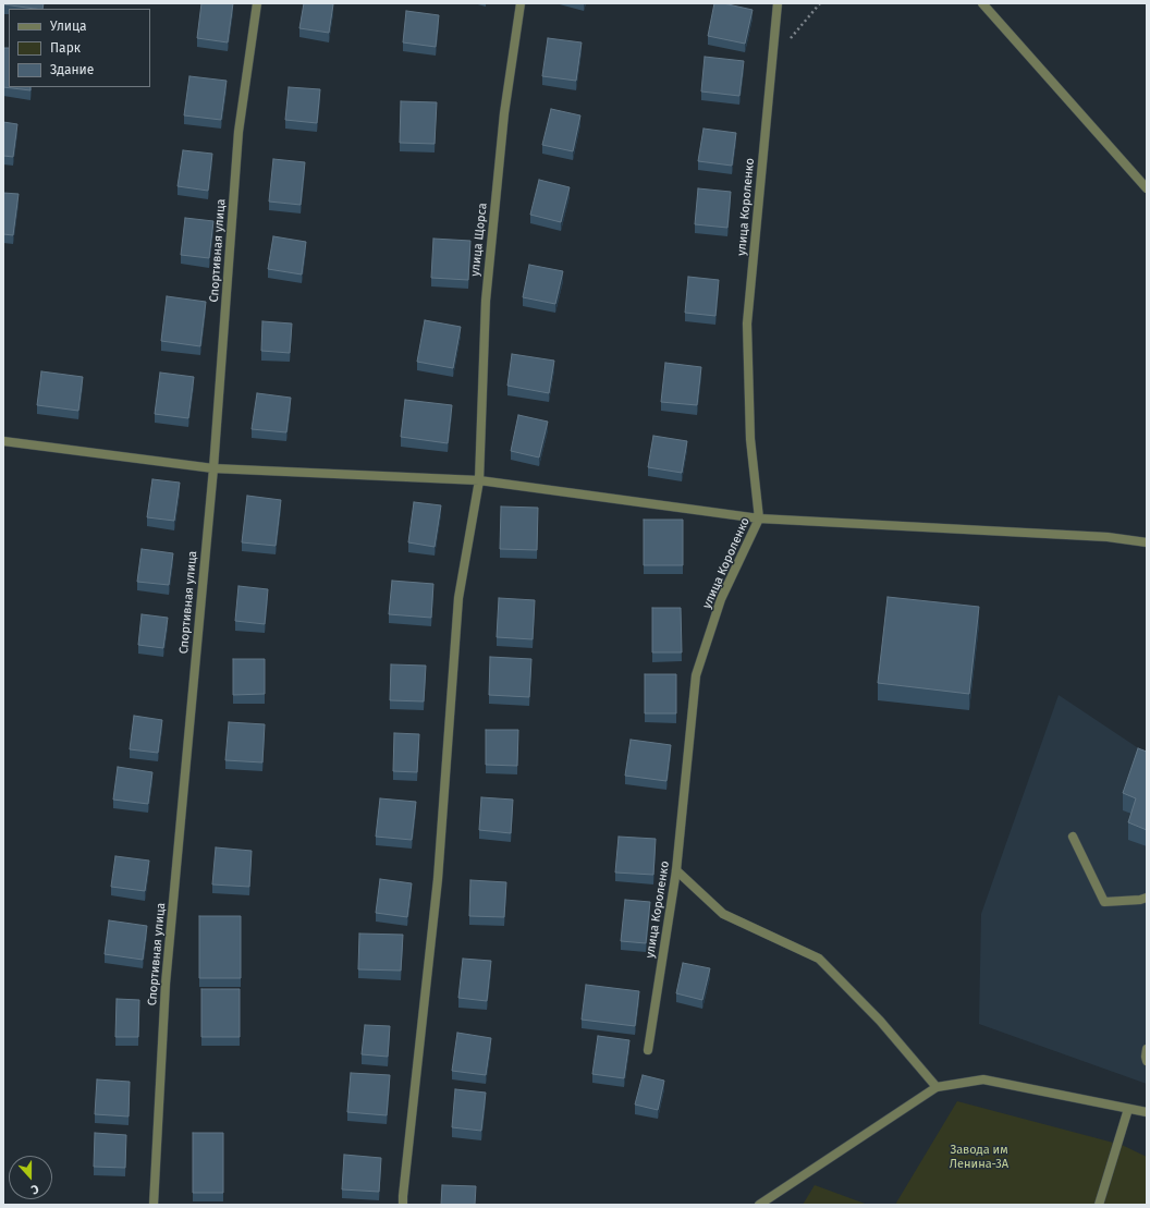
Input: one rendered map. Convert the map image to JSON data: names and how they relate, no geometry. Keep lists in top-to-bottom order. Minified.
{"streets":{"street":["улица Короленко","улица Щорса","Спортивная улица"]},"parks":["Завода им Ленина-3А"],"legend":["Улица","Парк","Здание"],"north":"bottom"}
